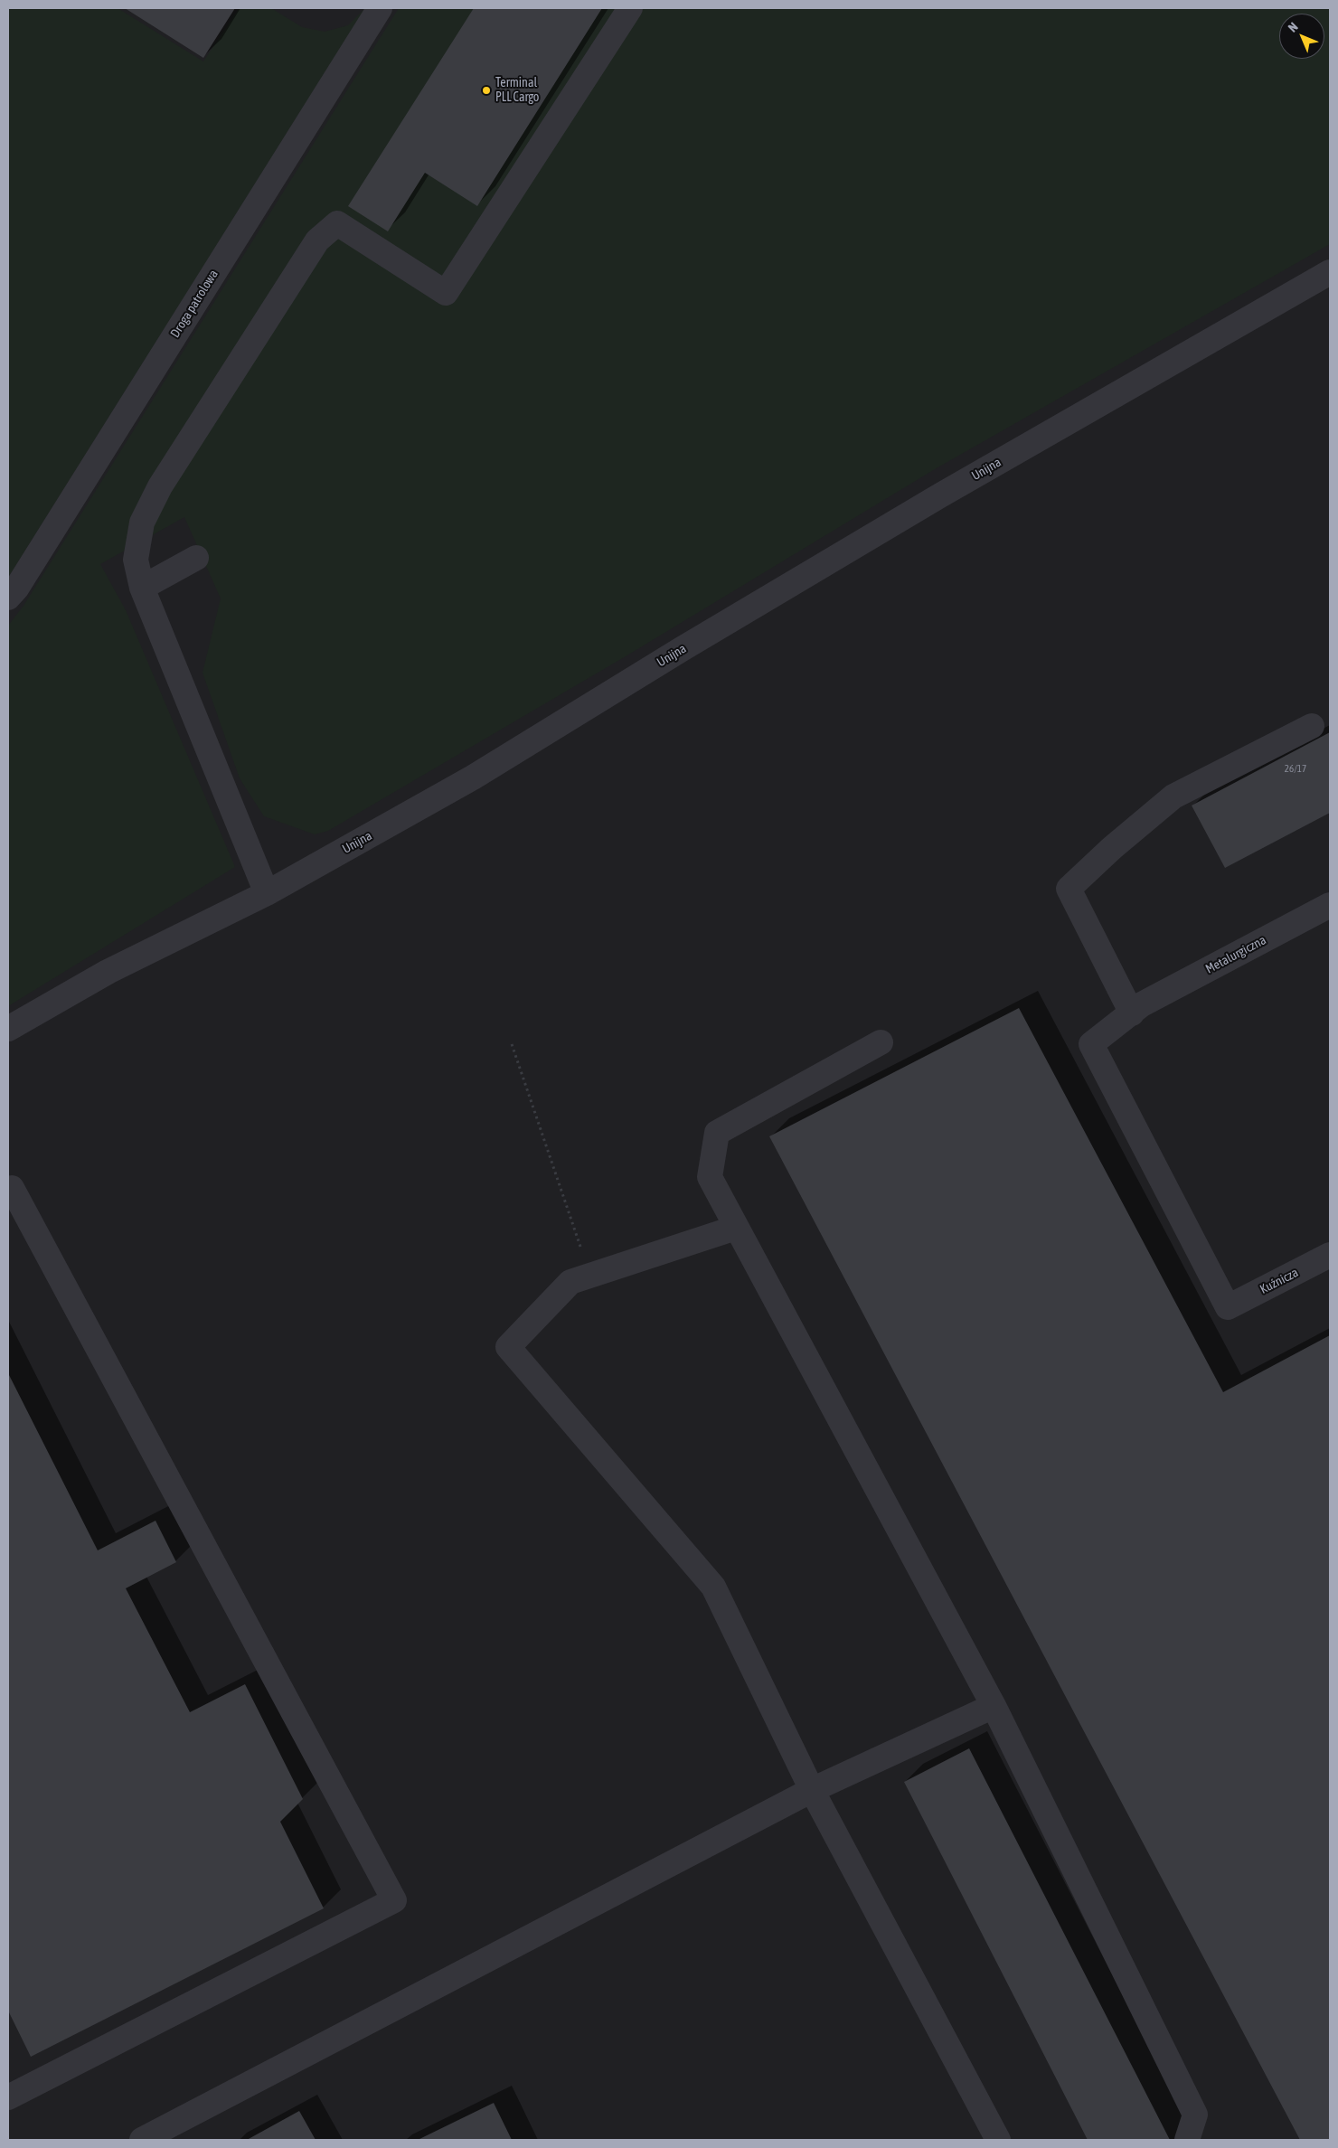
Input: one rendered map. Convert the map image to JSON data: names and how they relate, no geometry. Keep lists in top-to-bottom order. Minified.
{"streets":{"street":["Droga patrolowa","Unijna","Metalurgiczna","Kuźnicza"]},"crossings":[["Metalurgiczna","Kuźnicza"]],"places":["Terminal PLL Cargo"],"house_numbers":["26/17"],"north":"top left"}
